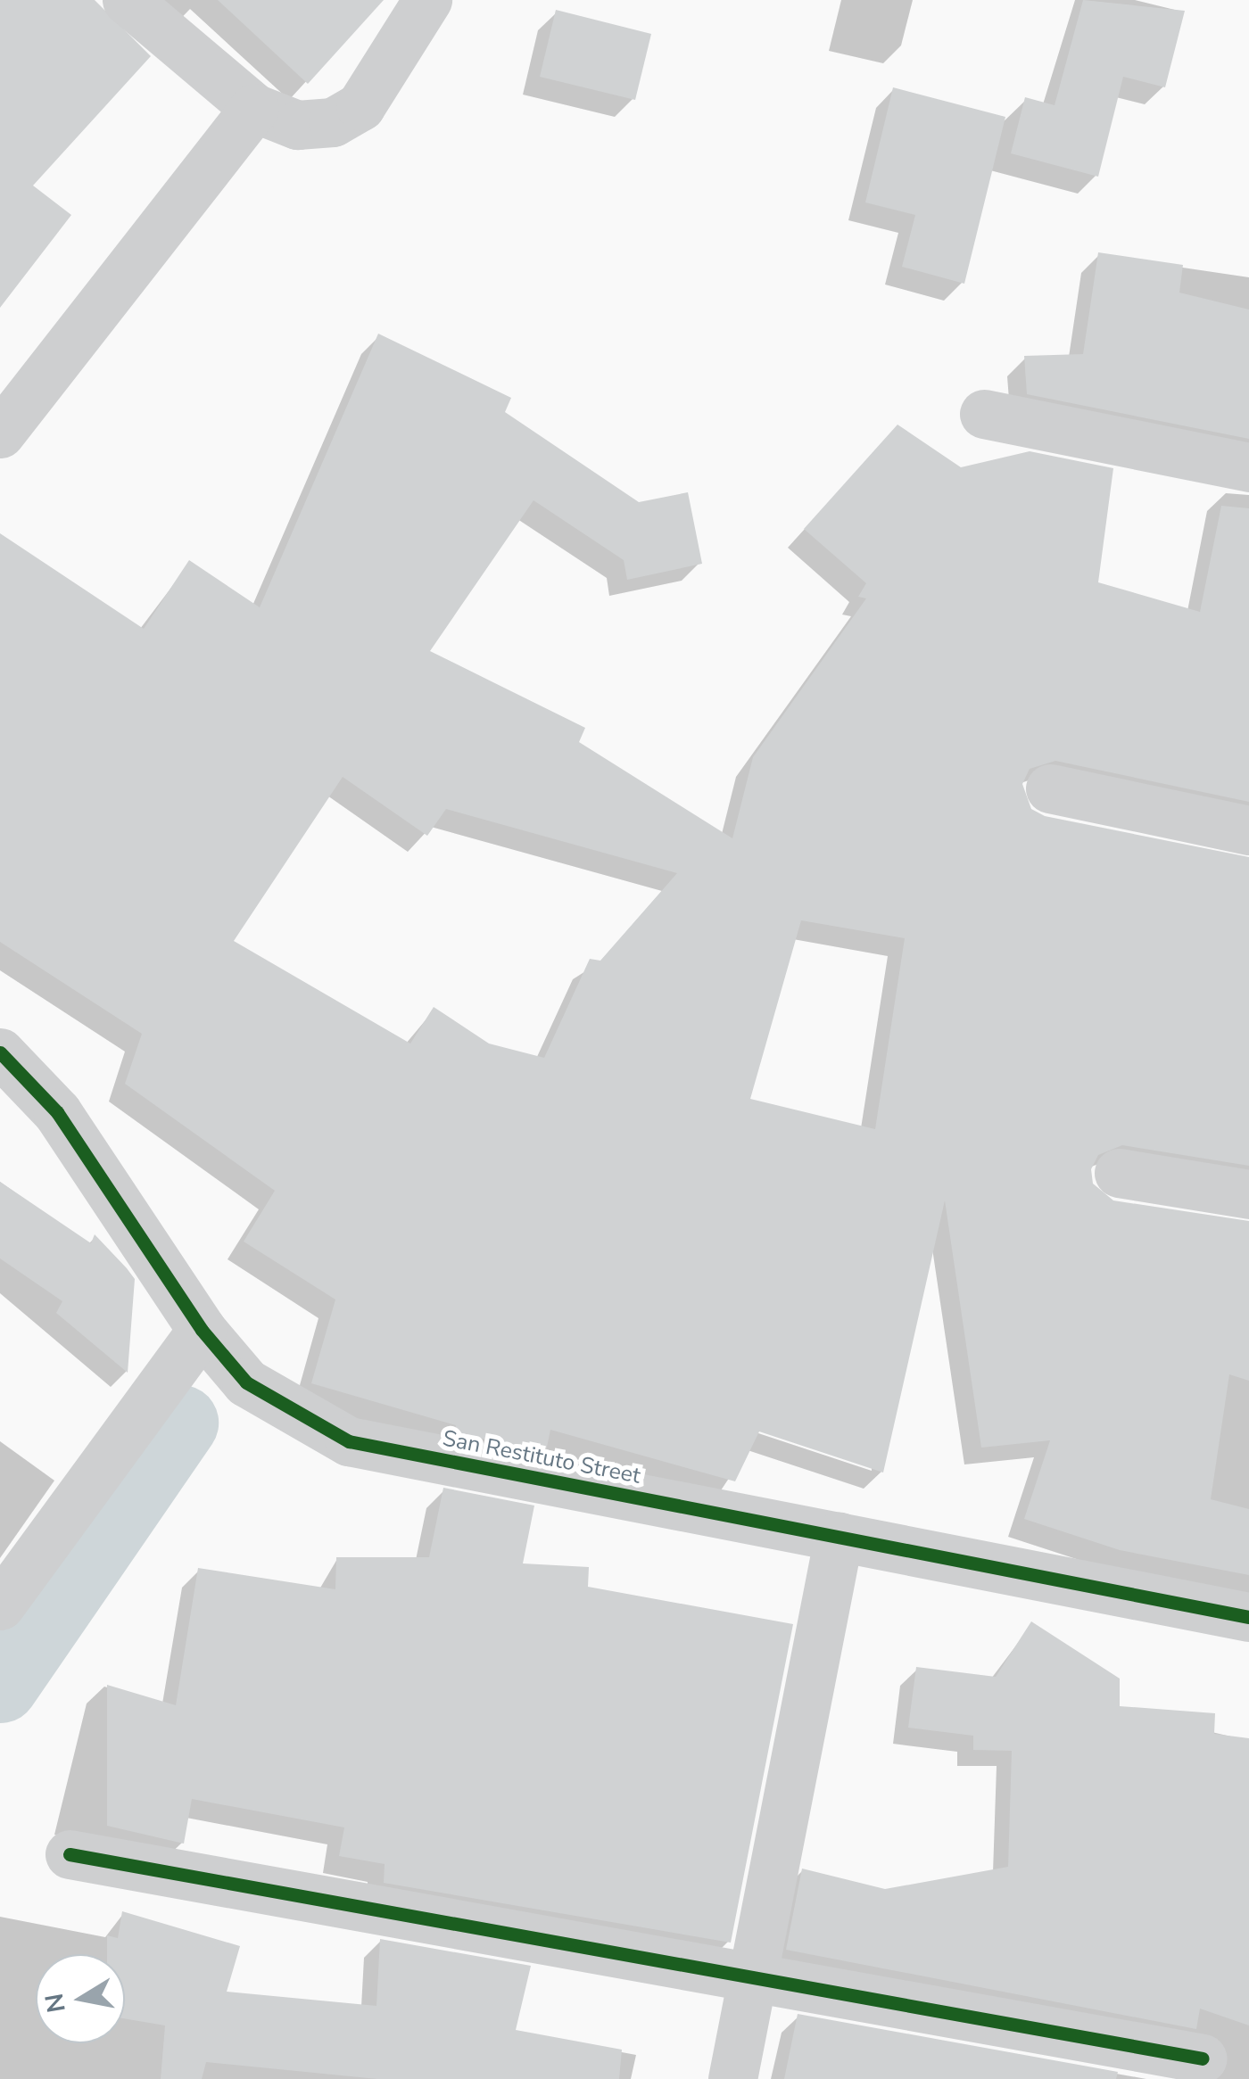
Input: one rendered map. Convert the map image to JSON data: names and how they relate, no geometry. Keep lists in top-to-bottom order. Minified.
{"streets":{"street":["San Restituto Street"]},"north":"left"}
